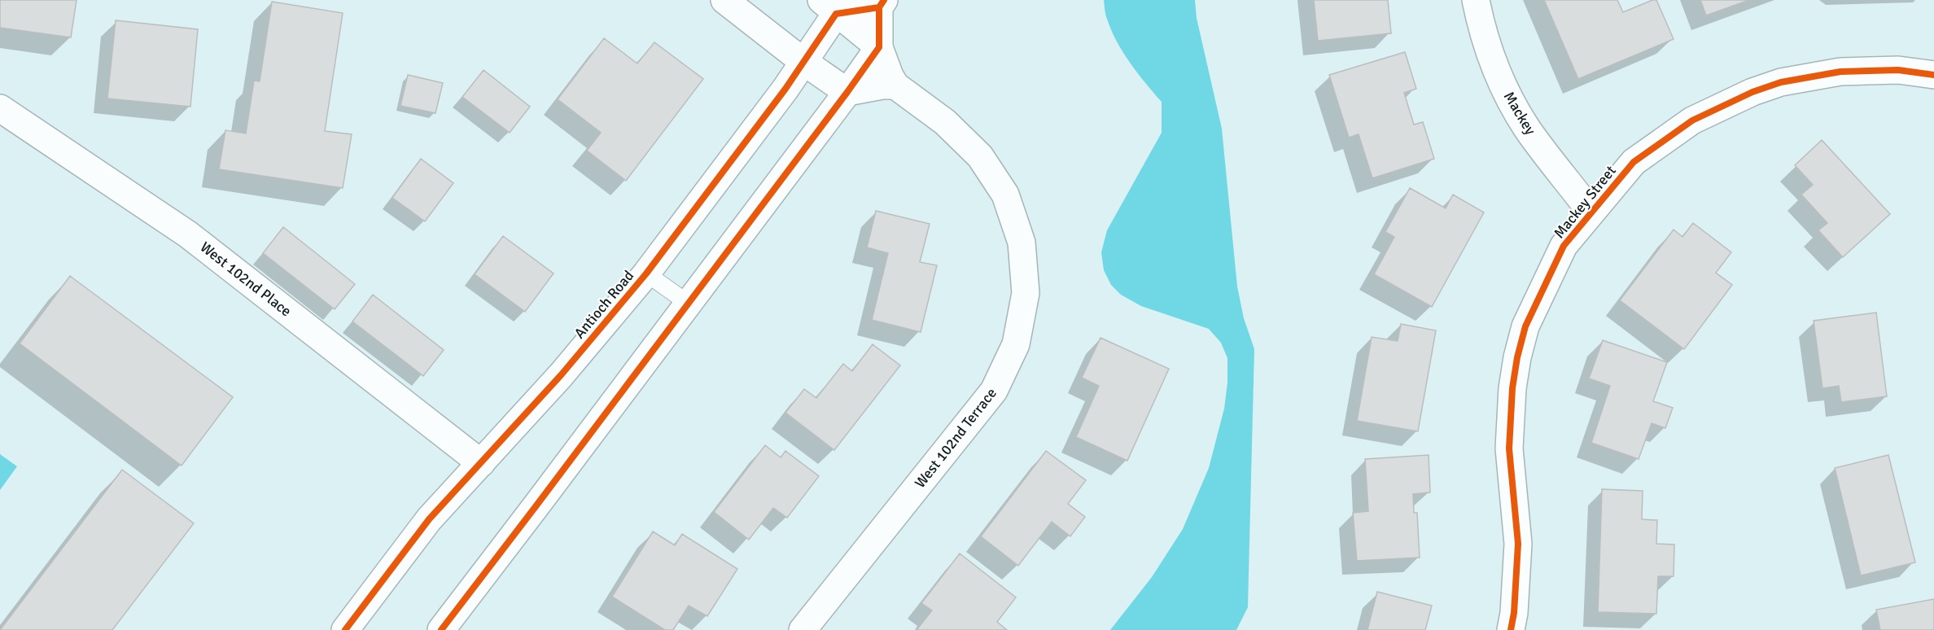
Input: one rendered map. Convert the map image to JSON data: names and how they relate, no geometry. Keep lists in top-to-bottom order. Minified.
{"streets":{"street":["Mackey","Mackey Street","West 102nd Place","Antioch Road","West 102nd Terrace"]},"crossings":[["Mackey","Mackey Street"],["West 102nd Place","Antioch Road"]]}
